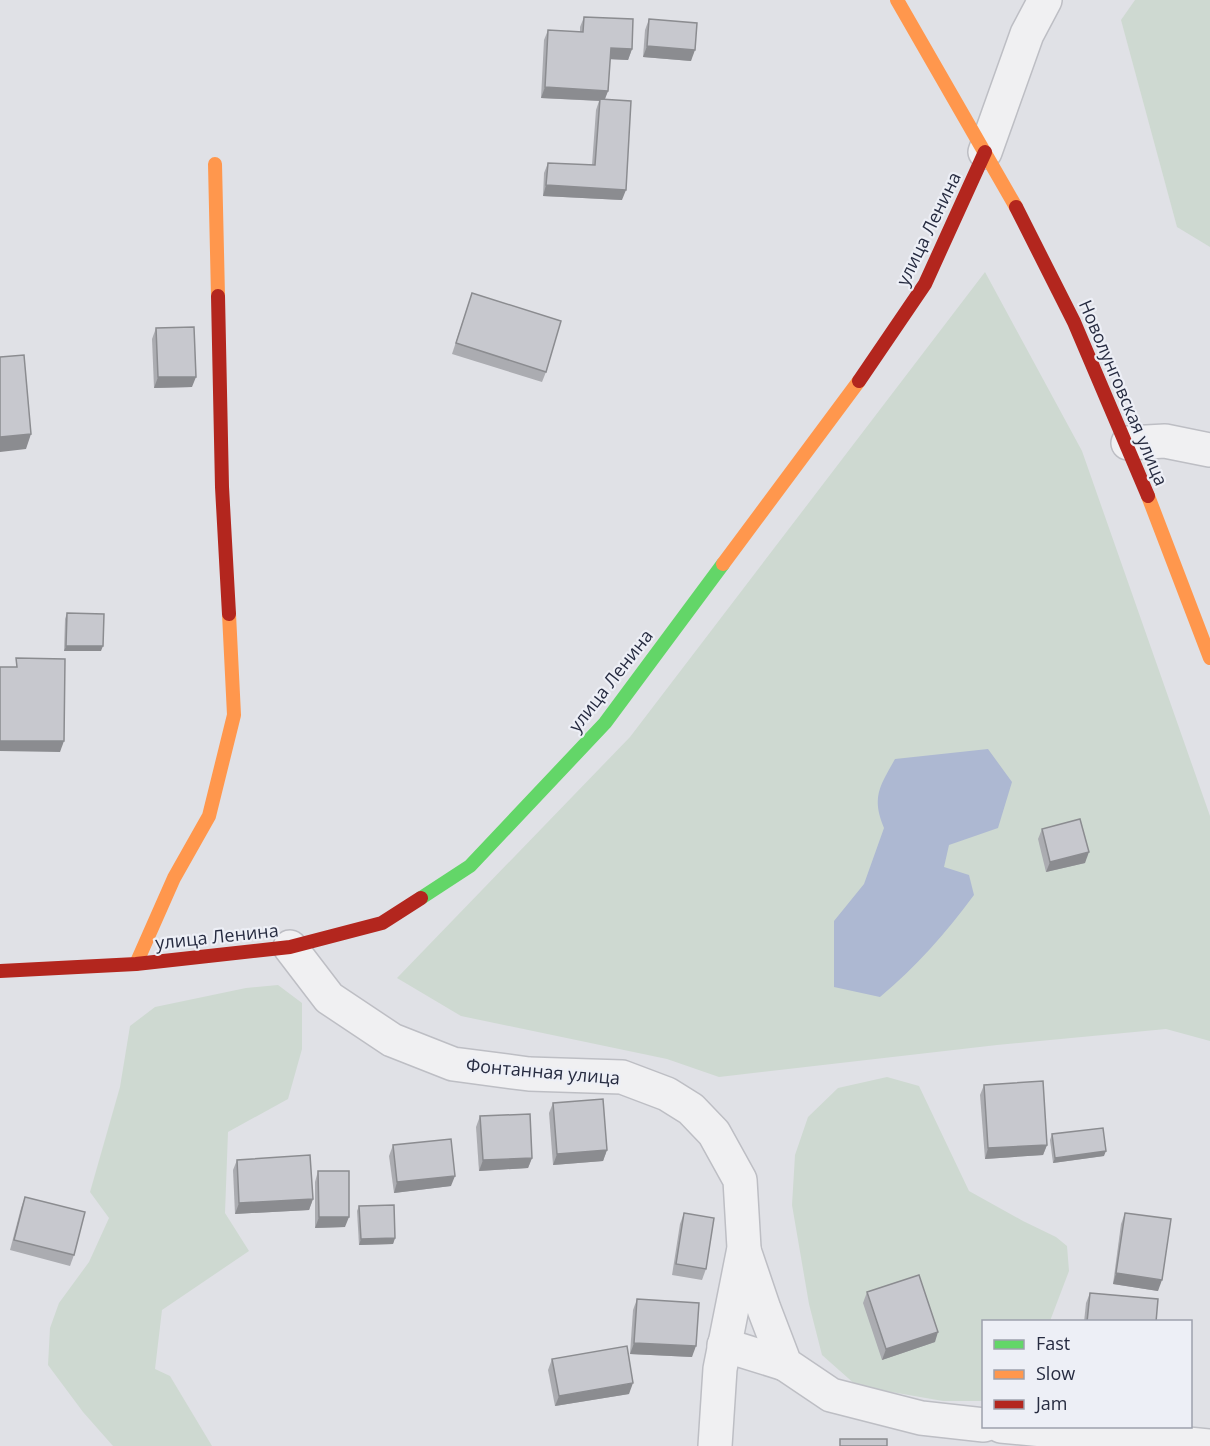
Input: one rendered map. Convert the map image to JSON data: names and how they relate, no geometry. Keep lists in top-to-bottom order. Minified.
{"streets":{"street":["улица Ленина","Новолунговская улица","Фонтанная улица"]},"crossings":[["улица Ленина","Новолунговская улица"],["улица Ленина","Фонтанная улица"]],"legend":["Fast","Slow","Jam"]}
